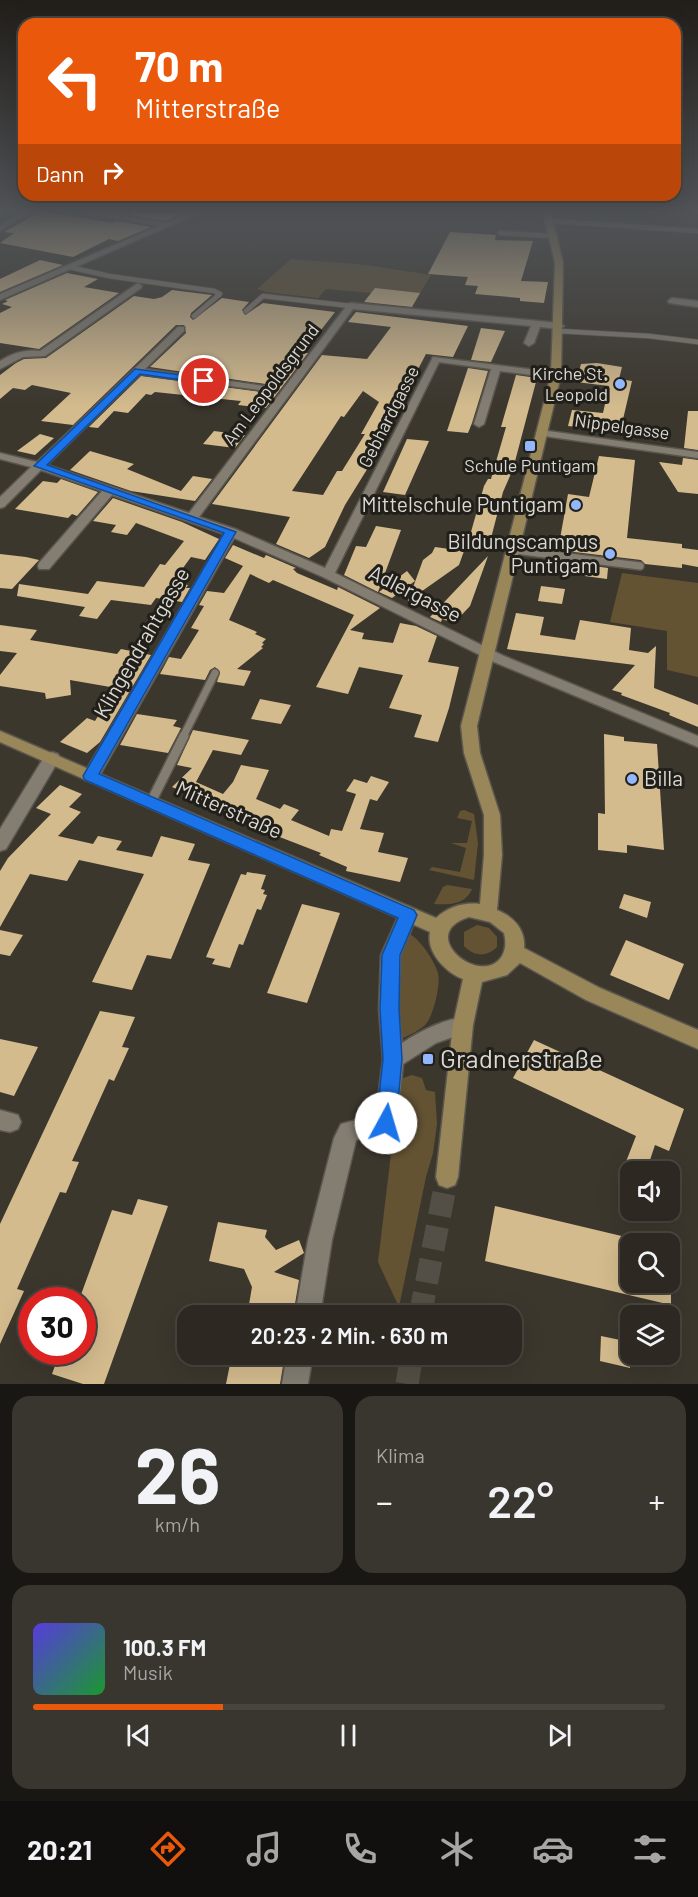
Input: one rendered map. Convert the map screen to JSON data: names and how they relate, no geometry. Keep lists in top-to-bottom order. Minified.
{"streets":{"main road":["Mitterstraße"],"street":["Am Leopoldsgrund","Gebhardgasse","Nippelgasse","Adlergasse","Klingendrahtgasse"]},"crossings":[["Am Leopoldsgrund","Adlergasse"],["Gebhardgasse","Adlergasse"],["Adlergasse","Klingendrahtgasse"],["Klingendrahtgasse","Mitterstraße"]],"places":{"other":["Kirche St. Leopold","Mittelschule Puntigam","Bildungscampus Puntigam","Billa"],"transit":["Schule Puntigam","Gradnerstraße"]},"page":{"turn":["70 m","Mitterstraße"],"then":"Dann","limit":"30","trip":"20:23 · 2 Min. · 630 m","tile":[["26","km/h"],"Klima"],"heat":["−","22°","+"],"song":["100.3 FM","Musik"],"tabs":"20:21"}}
